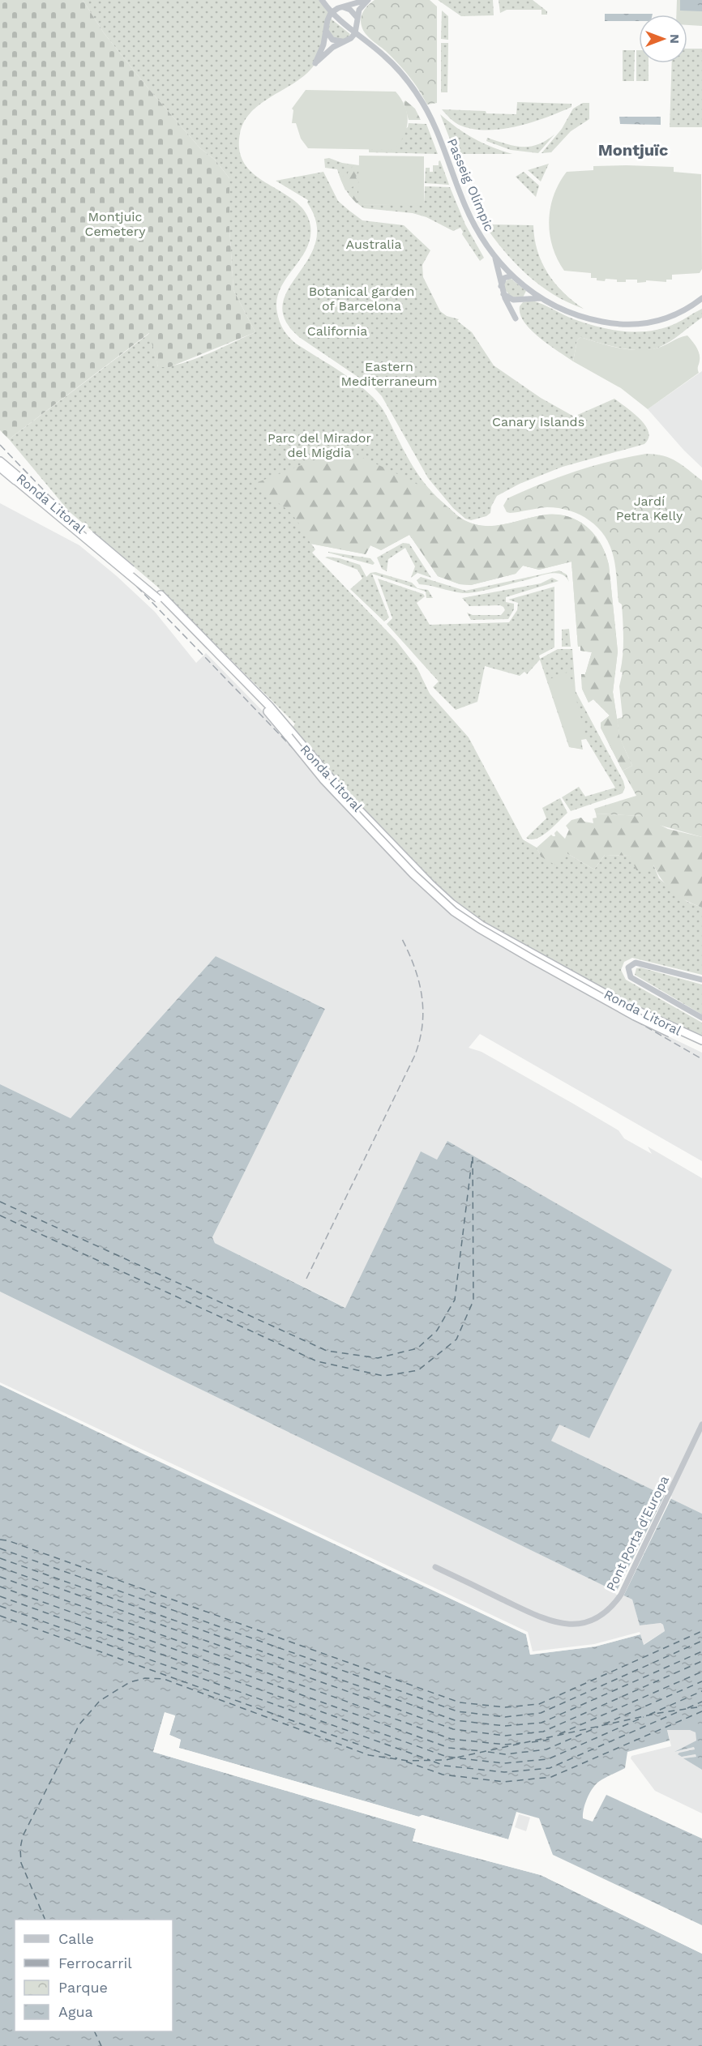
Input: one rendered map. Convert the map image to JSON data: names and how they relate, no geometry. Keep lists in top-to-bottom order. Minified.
{"streets":{"highway":["Ronda Litoral"],"street":["Passeig Olímpic","Pont Porta d'Europa"]},"districts":["Montjuïc"],"parks":["Montjuic Cemetery","Australia","Botanical garden of Barcelona","California","Eastern Mediterraneum","Canary Islands","Parc del Mirador del Migdia","Jardí Petra Kelly"],"legend":["Calle","Ferrocarril","Parque","Agua"],"north":"right"}
